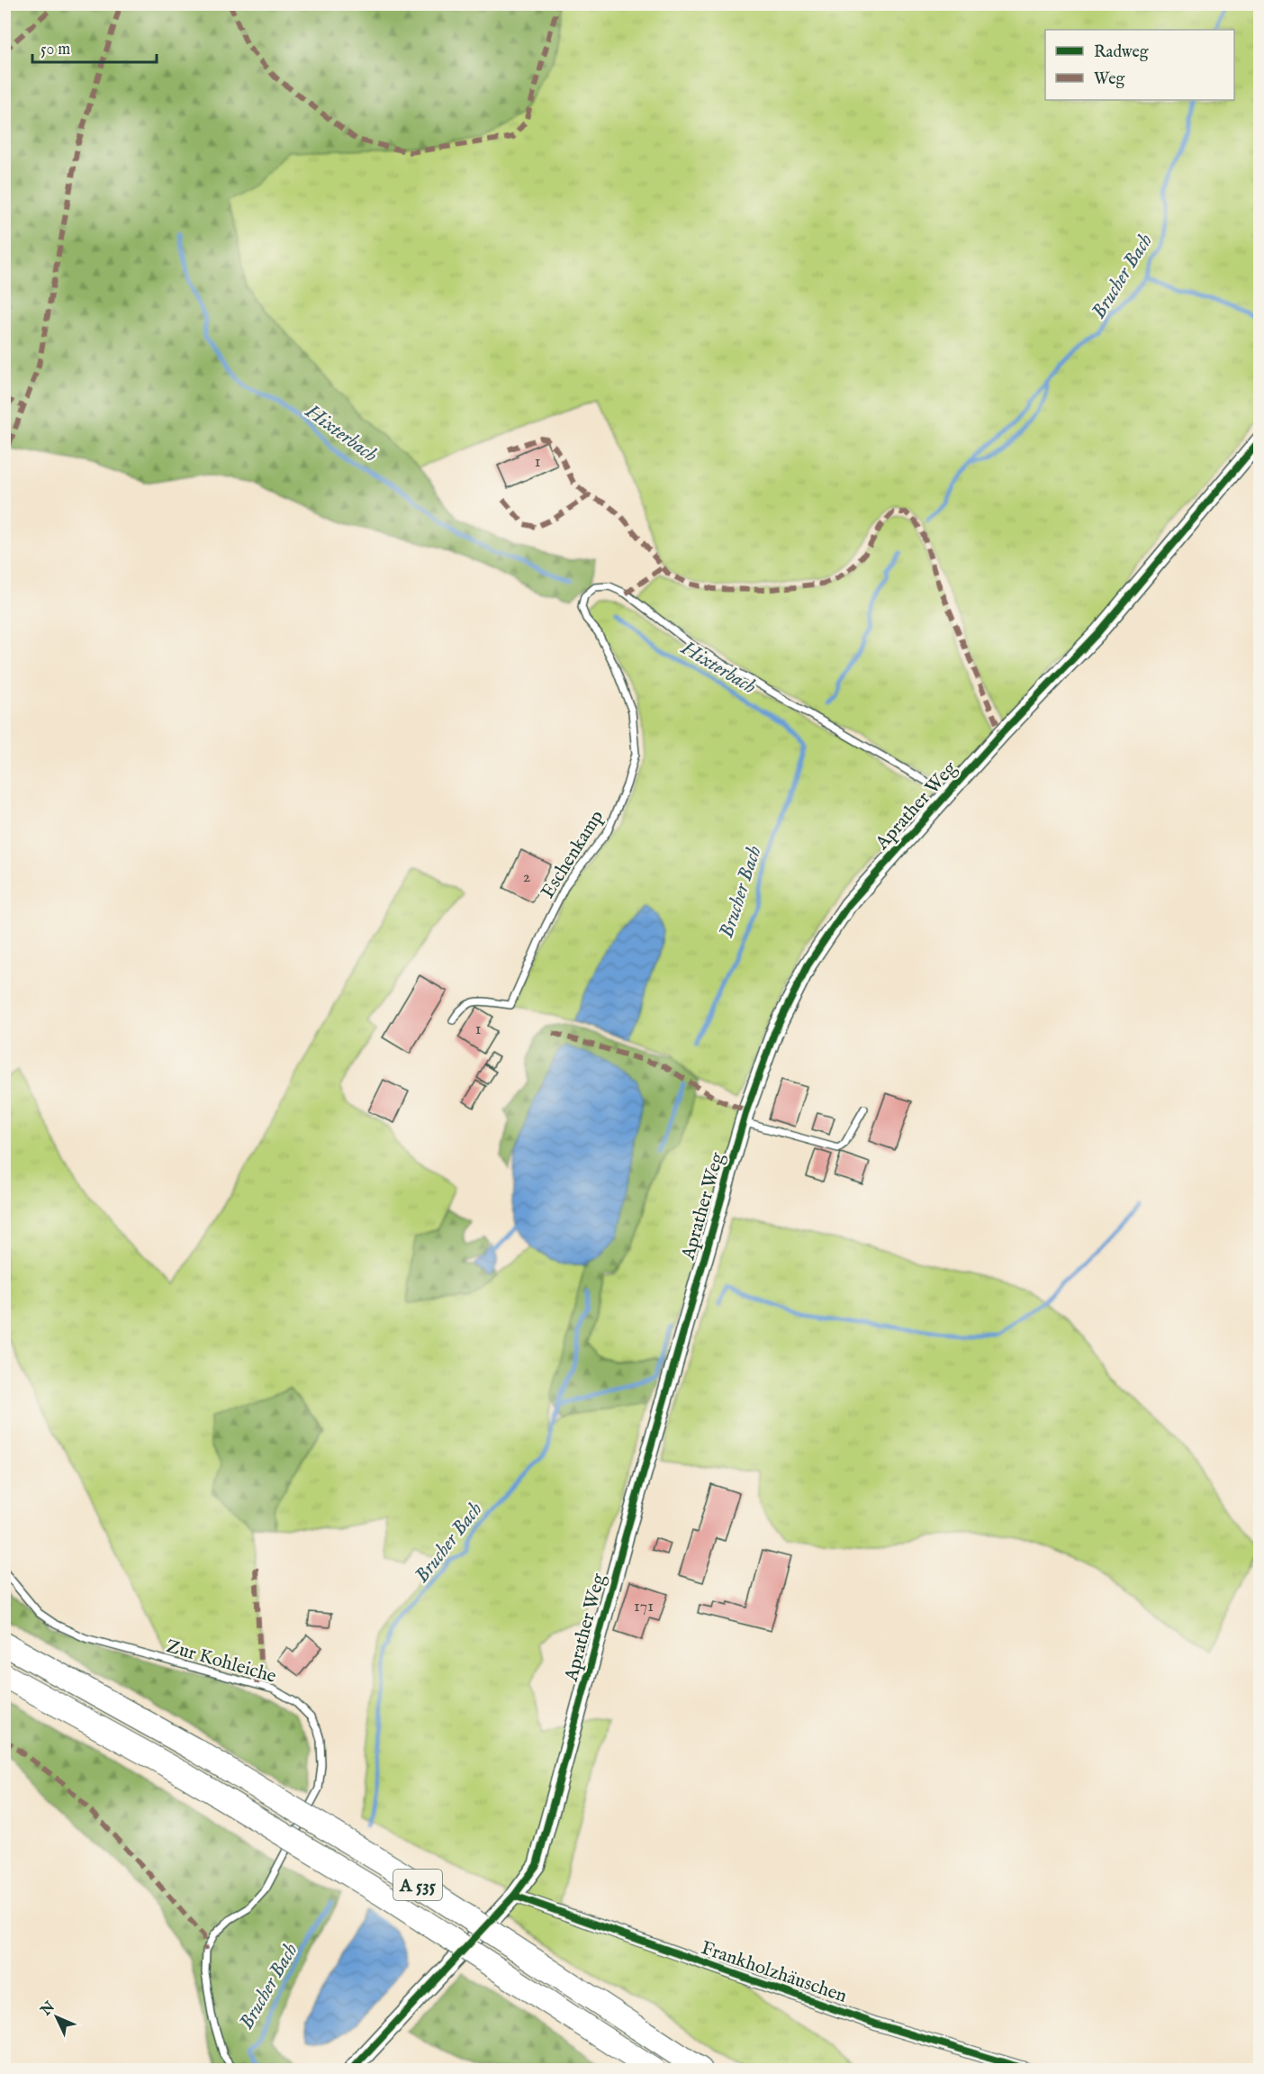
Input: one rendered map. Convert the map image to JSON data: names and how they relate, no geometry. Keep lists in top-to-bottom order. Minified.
{"streets":{"highway":["A 535"],"street":["Aprather Weg","Frankholzhäuschen"],"lane":["Eschenkamp","Zur Kohleiche"]},"crossings":[["Aprather Weg","Eschenkamp"],["Aprather Weg","Frankholzhäuschen"]],"water":["Brucher Bach","Hixterbach"],"house_numbers":["1","2","1","171"],"legend":["Radweg","Weg"],"scale_bar":"50 m","north":"top left"}
